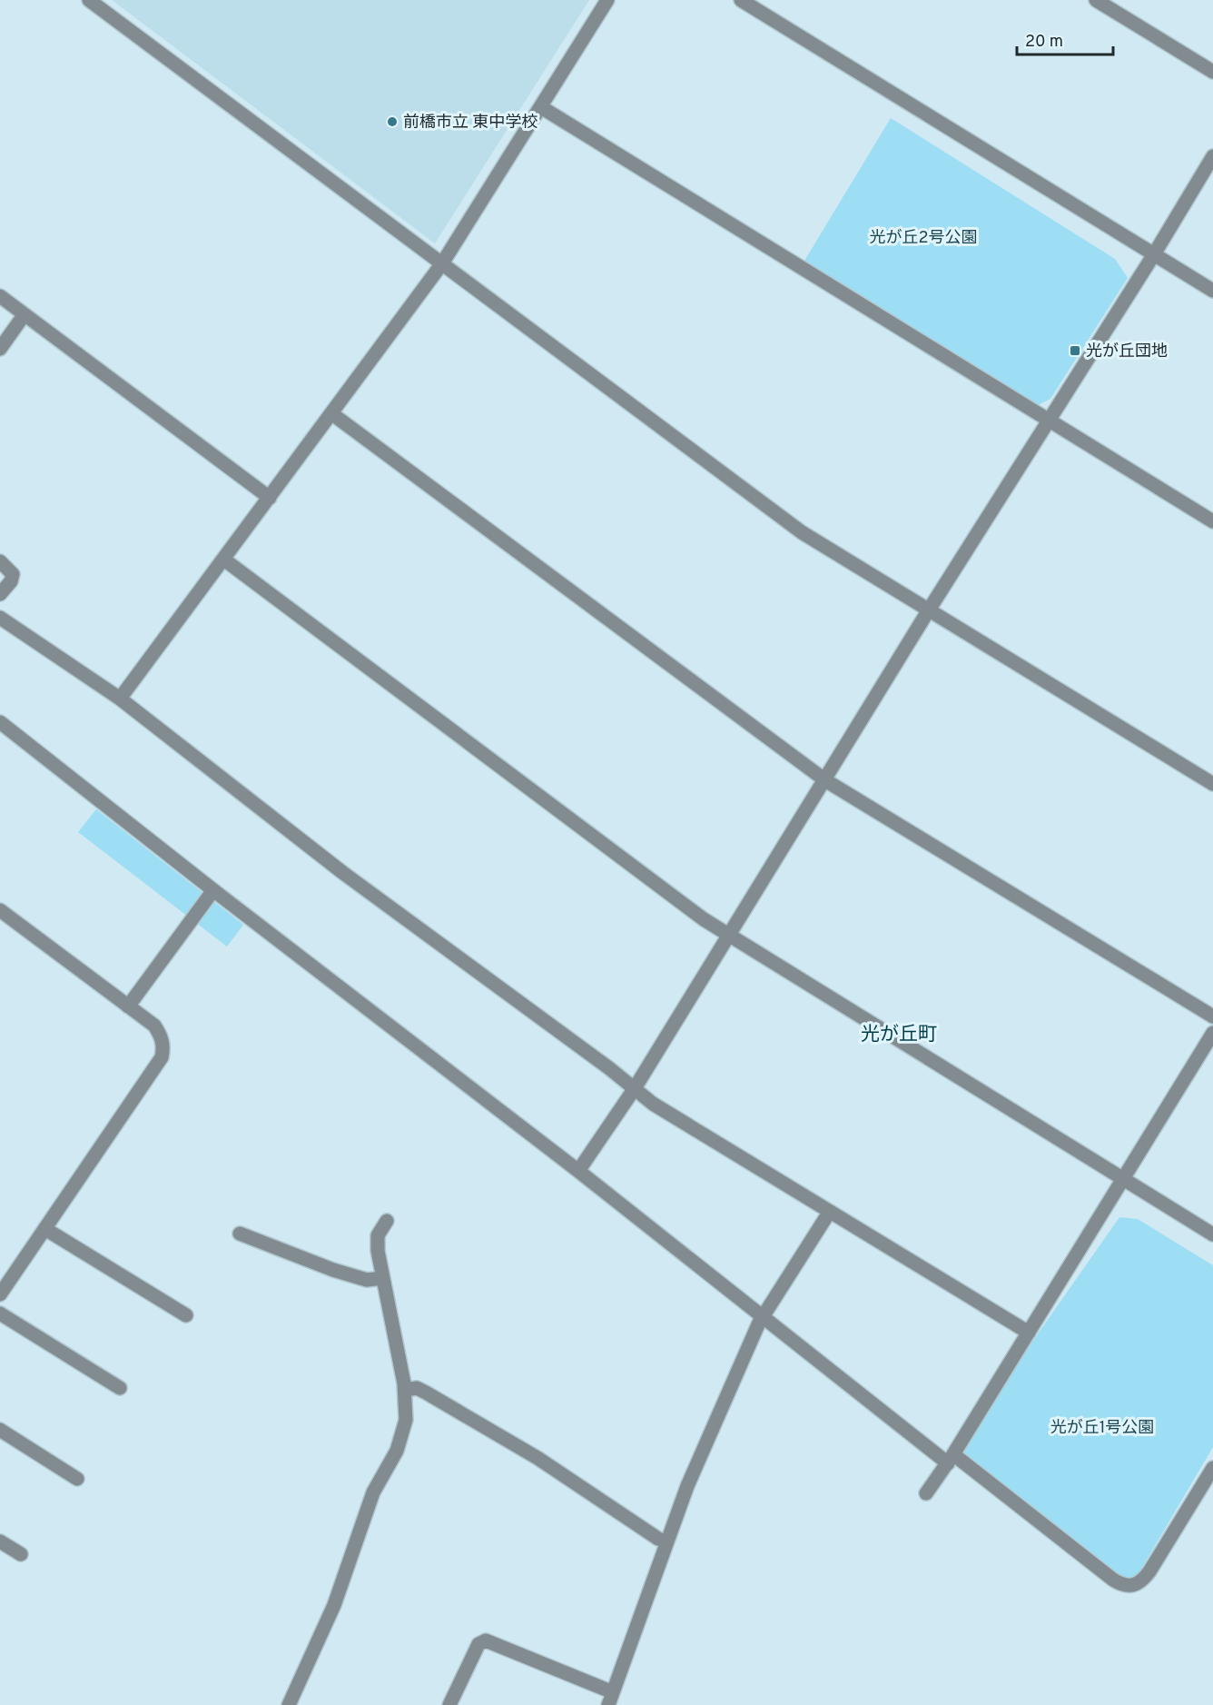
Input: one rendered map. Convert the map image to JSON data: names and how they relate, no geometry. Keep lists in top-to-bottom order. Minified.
{"districts":["光が丘町"],"parks":["光が丘2号公園","光が丘1号公園"],"places":{"other":["前橋市立 東中学校"],"transit":["光が丘団地"]},"scale_bar":"20 m"}
